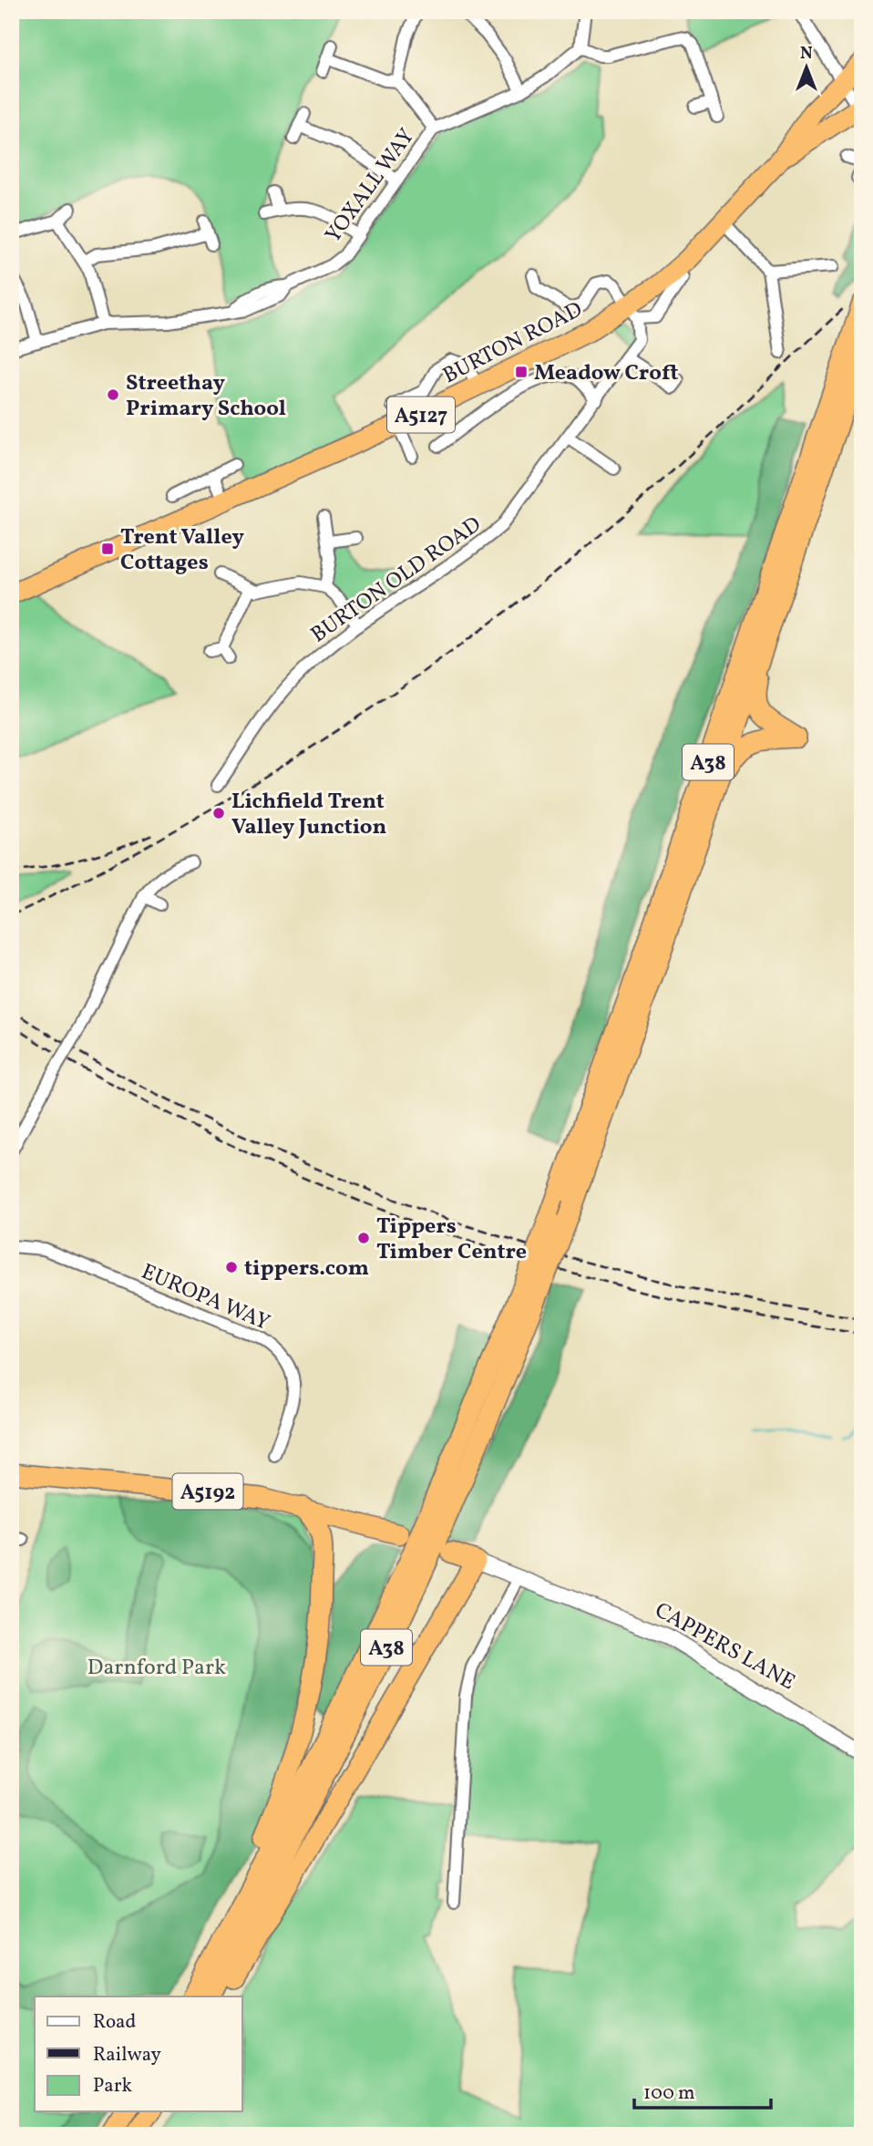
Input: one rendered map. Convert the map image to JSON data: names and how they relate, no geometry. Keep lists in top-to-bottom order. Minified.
{"streets":{"highway":["BURTON ROAD","A5127","A38","A5192","CAPPERS LANE"],"street":["YOXALL WAY","BURTON OLD ROAD","EUROPA WAY"]},"crossings":[["BURTON ROAD","A5127"],["BURTON ROAD","BURTON OLD ROAD"]],"parks":["Darnford Park"],"places":{"transit":["Meadow Croft","Trent Valley Cottages"],"other":["Streethay Primary School","Lichfield Trent Valley Junction","Tippers Timber Centre","tippers.com"]},"legend":["Road","Railway","Park"],"scale_bar":"100 m","north":"top"}
